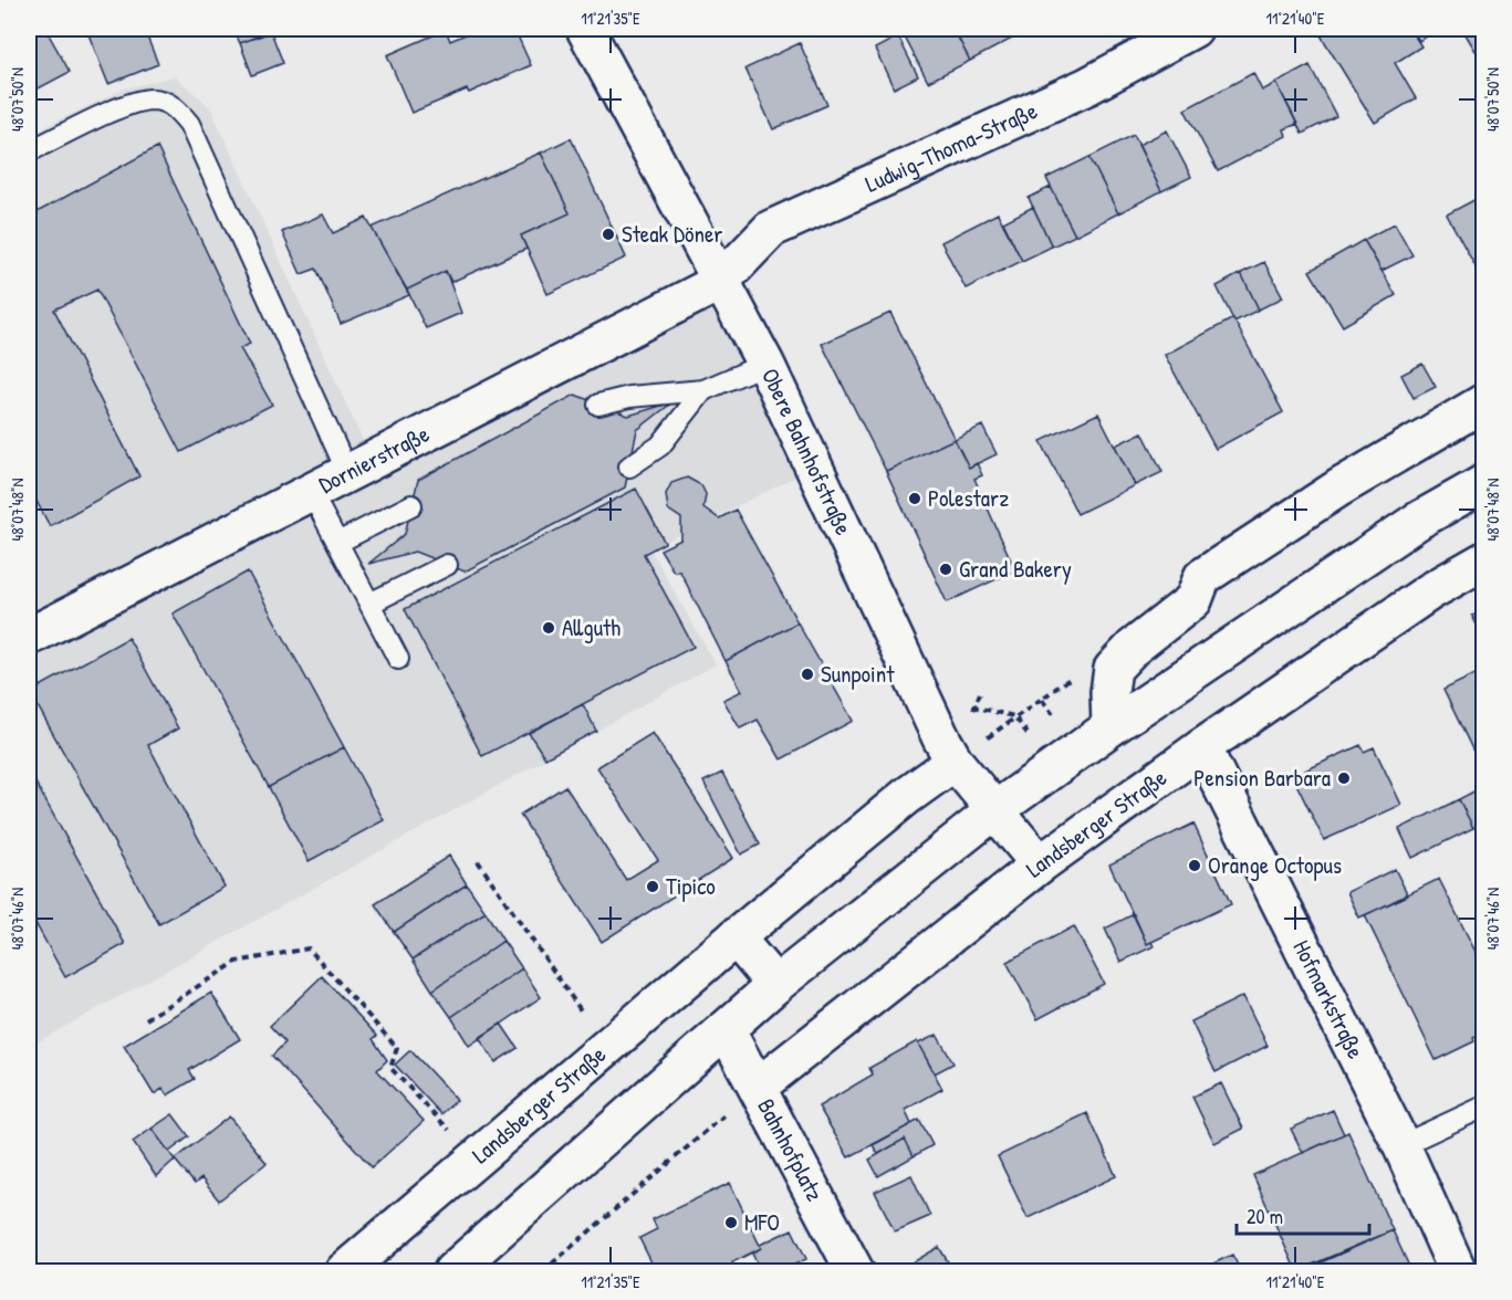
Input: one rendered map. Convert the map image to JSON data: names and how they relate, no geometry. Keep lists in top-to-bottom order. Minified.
{"streets":{"street":["Ludwig-Thoma-Straße","Obere Bahnhofstraße","Dornierstraße","Landsberger Straße","Hofmarkstraße","Bahnhofplatz"]},"crossings":[["Ludwig-Thoma-Straße","Obere Bahnhofstraße"],["Ludwig-Thoma-Straße","Dornierstraße"],["Obere Bahnhofstraße","Dornierstraße"],["Obere Bahnhofstraße","Landsberger Straße"],["Landsberger Straße","Hofmarkstraße"],["Landsberger Straße","Bahnhofplatz"]],"places":["Steak Döner","Polestarz","Grand Bakery","Allguth","Sunpoint","Pension Barbara","Orange Octopus","Tipico","MFO"],"scale_bar":"20 m","coordinates":["11°21'35\"E","11°21'40\"E","48°07'50\"N","48°07'48\"N","48°07'46\"N"]}
